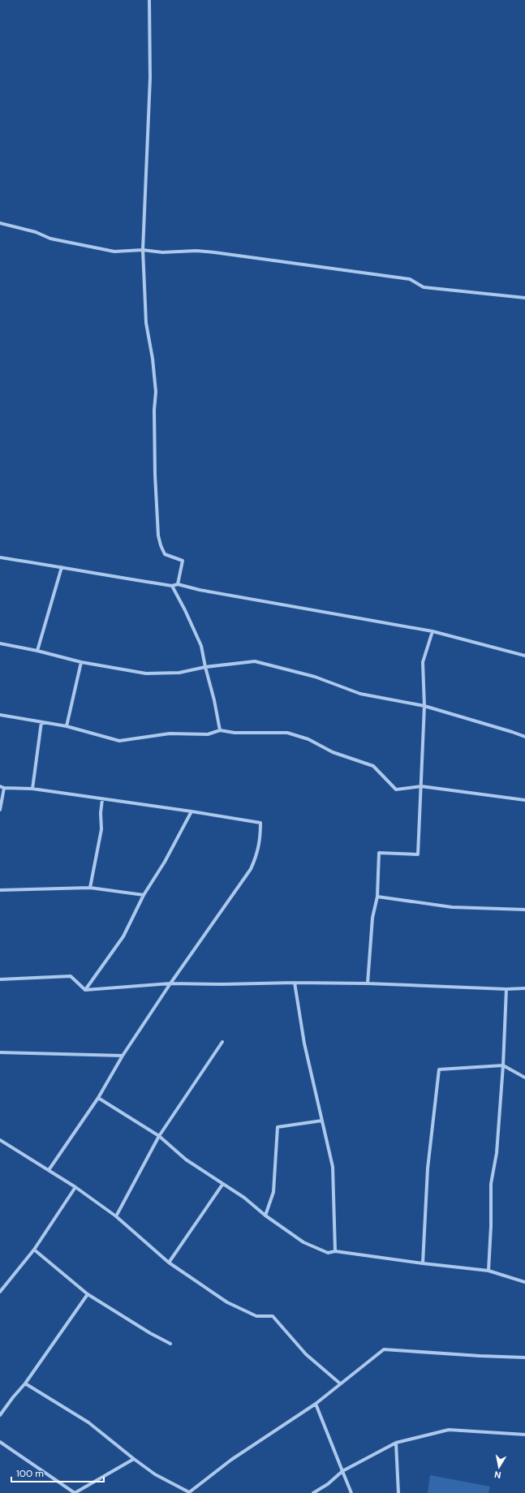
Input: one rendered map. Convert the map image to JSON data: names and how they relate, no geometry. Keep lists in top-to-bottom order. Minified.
{"scale_bar":"100 m","north":"bottom"}
